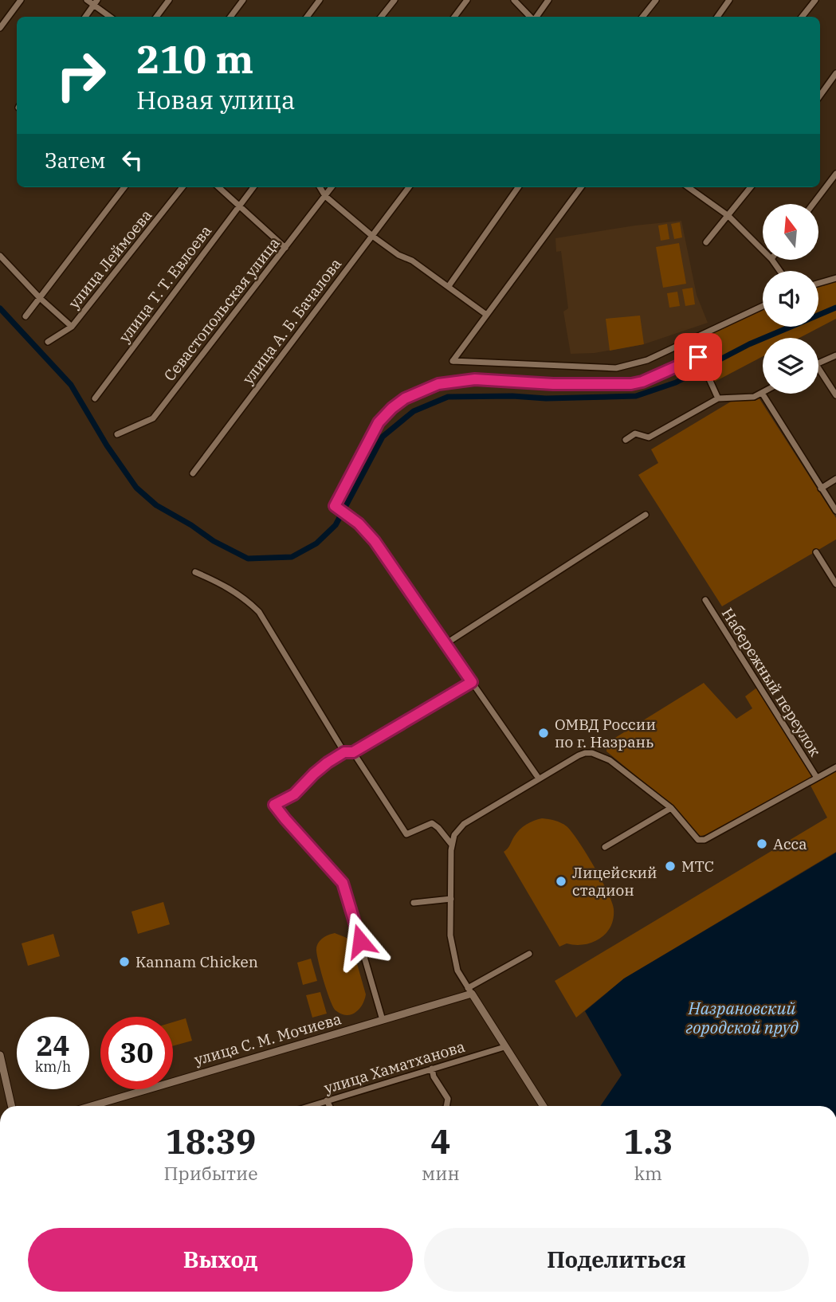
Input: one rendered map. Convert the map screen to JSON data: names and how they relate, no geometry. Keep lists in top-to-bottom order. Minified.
{"streets":{"street":["улица Леймоева","улица Т. Т. Евлоева","Севастопольская улица","улица А. Б. Бачалова","Набережный переулок","улица С. М. Мочиева","улица Хаматханова"]},"water":["Назрановский городской пруд"],"places":["ОМВД России по г. Назрань","Асса","МТС","Лицейский стадион","Kannam Chicken"],"north":"top","page":{"turn":["210 m","Новая улица"],"then":"Затем","speed":"24 km/h","limit":"30","eta":["18:39","Прибытие","4","мин","1.3","km"],"buttons":["Выход","Поделиться"]}}
